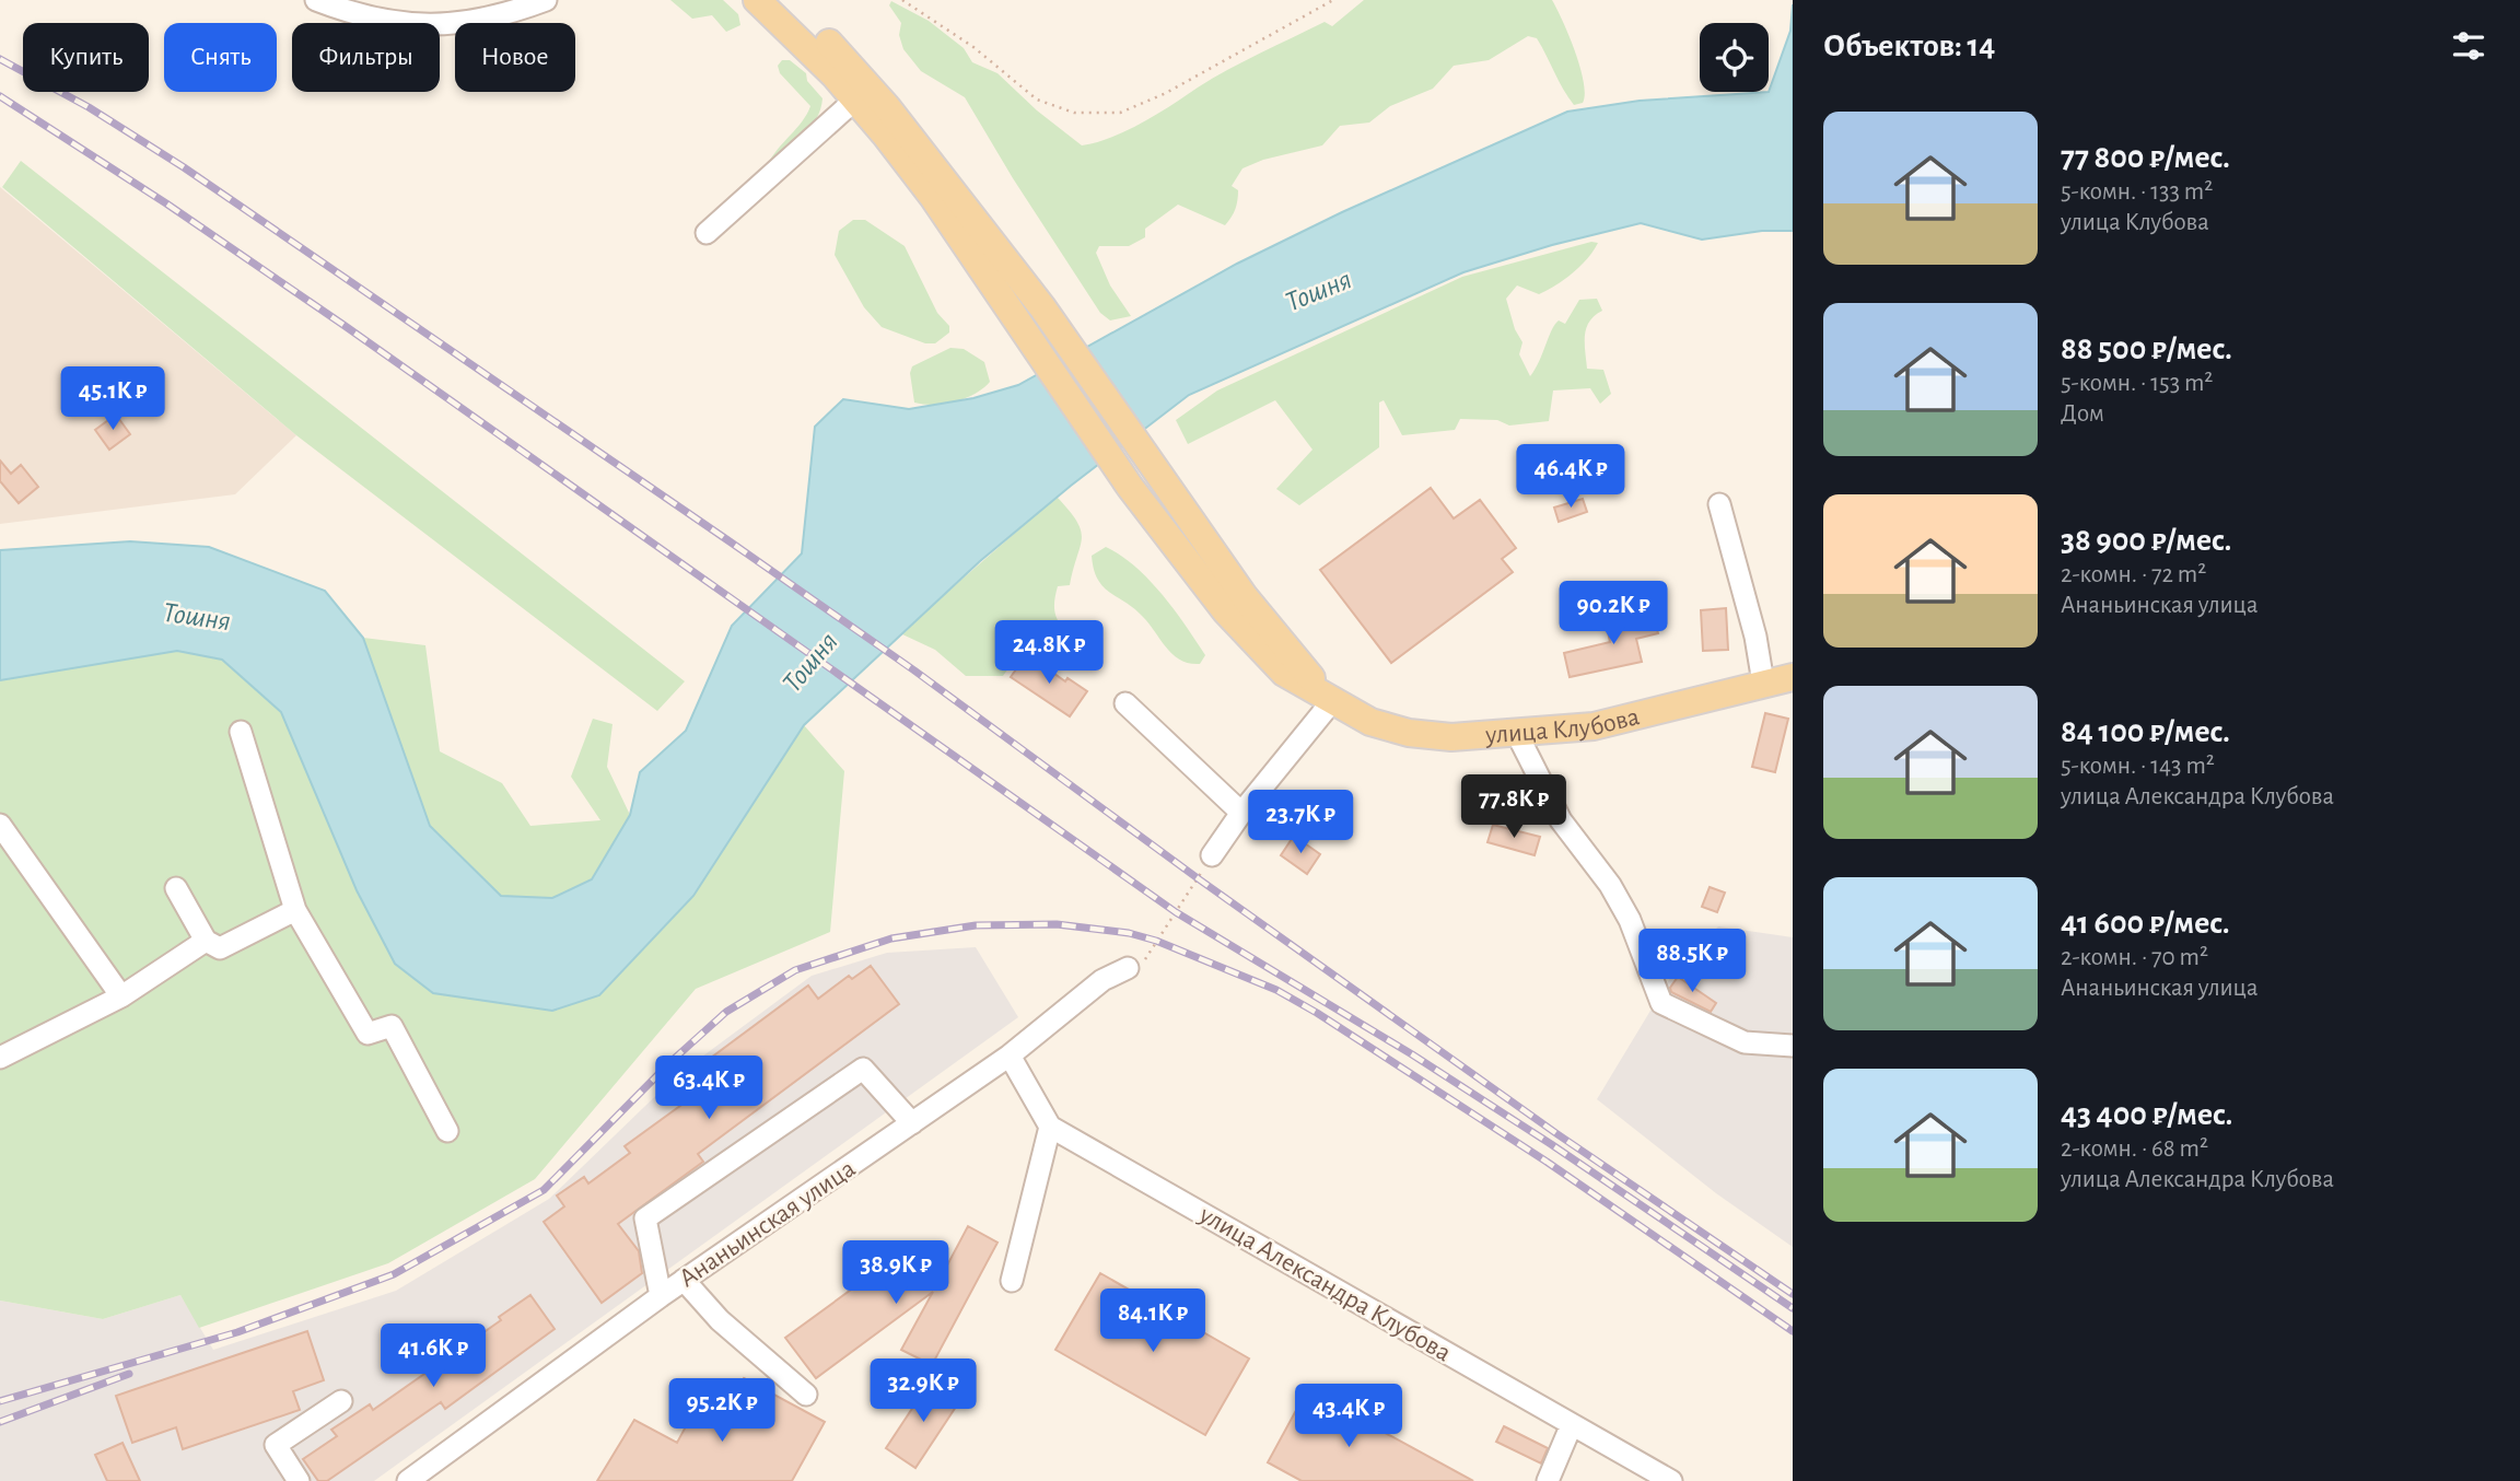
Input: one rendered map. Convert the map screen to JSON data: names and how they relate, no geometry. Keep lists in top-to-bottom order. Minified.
{"streets":{"main road":["улица Клубова"],"street":["Ананьинская улица","улица Александра Клубова"]},"water":["Тошня"],"page":{"heading":"Объектов: 14","chip":["Купить","Снять","Фильтры","Новое"],"list":[{"name":"77 800 ₽/мес.","note":"5-комн. · 133 m² · улица Клубова"},{"name":"88 500 ₽/мес.","note":"5-комн. · 153 m² · Дом"},{"name":"38 900 ₽/мес.","note":"2-комн. · 72 m² · Ананьинская улица"},{"name":"84 100 ₽/мес.","note":"5-комн. · 143 m² · улица Александра Клубова"},{"name":"41 600 ₽/мес.","note":"2-комн. · 70 m² · Ананьинская улица"},{"name":"43 400 ₽/мес.","note":"2-комн. · 68 m² · улица Александра Клубова"}],"price":["45.1K ₽","46.4K ₽","90.2K ₽","24.8K ₽","77.8K ₽","23.7K ₽","88.5K ₽","63.4K ₽","38.9K ₽","84.1K ₽","41.6K ₽","32.9K ₽","95.2K ₽","43.4K ₽"]}}
